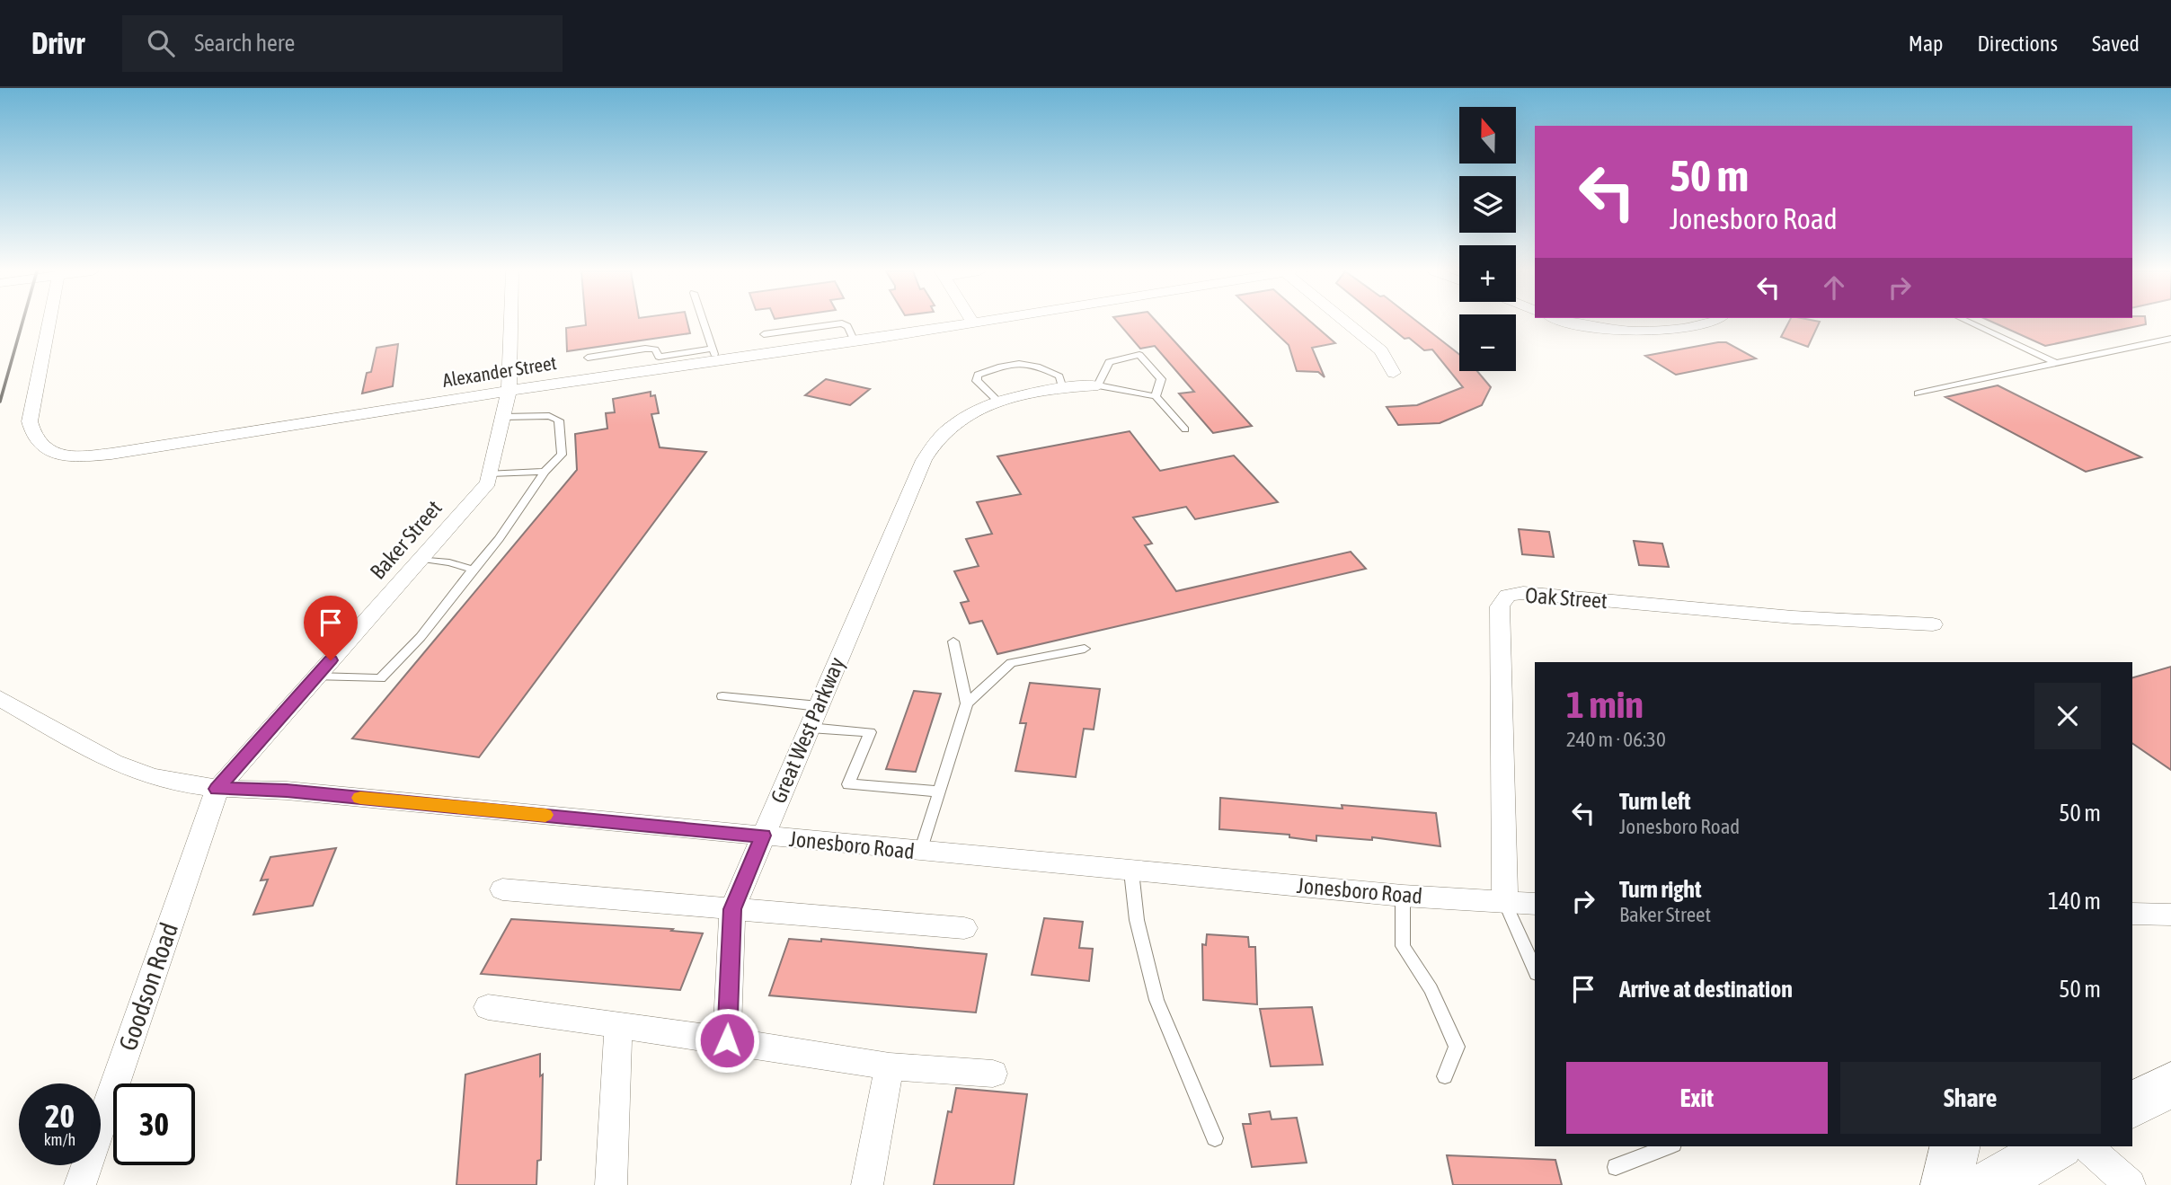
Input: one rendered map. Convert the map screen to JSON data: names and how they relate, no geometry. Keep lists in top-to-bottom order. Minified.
{"streets":{"street":["Alexander Street","Baker Street","Oak Street","Great West Parkway","Jonesboro Road","Goodson Road"]},"crossings":[["Alexander Street","Baker Street"],["Baker Street","Jonesboro Road"],["Baker Street","Goodson Road"],["Oak Street","Jonesboro Road"],["Great West Parkway","Jonesboro Road"],["Jonesboro Road","Goodson Road"]],"north":"top","page":{"header":"Drivr","search":"Search here","nav":["Map","Directions","Saved"],"map_buttons":["+","−"],"turn":["50 m","Jonesboro Road"],"heading":["1 min","240 m · 06:30"],"list":[{"name":"Turn left","note":"Jonesboro Road","value":"50 m"},{"name":"Turn right","note":"Baker Street","value":"140 m"},{"name":"Arrive at destination","value":"50 m"}],"buttons":["Exit","Share"],"speed":"20 km/h","limit":"30"}}
